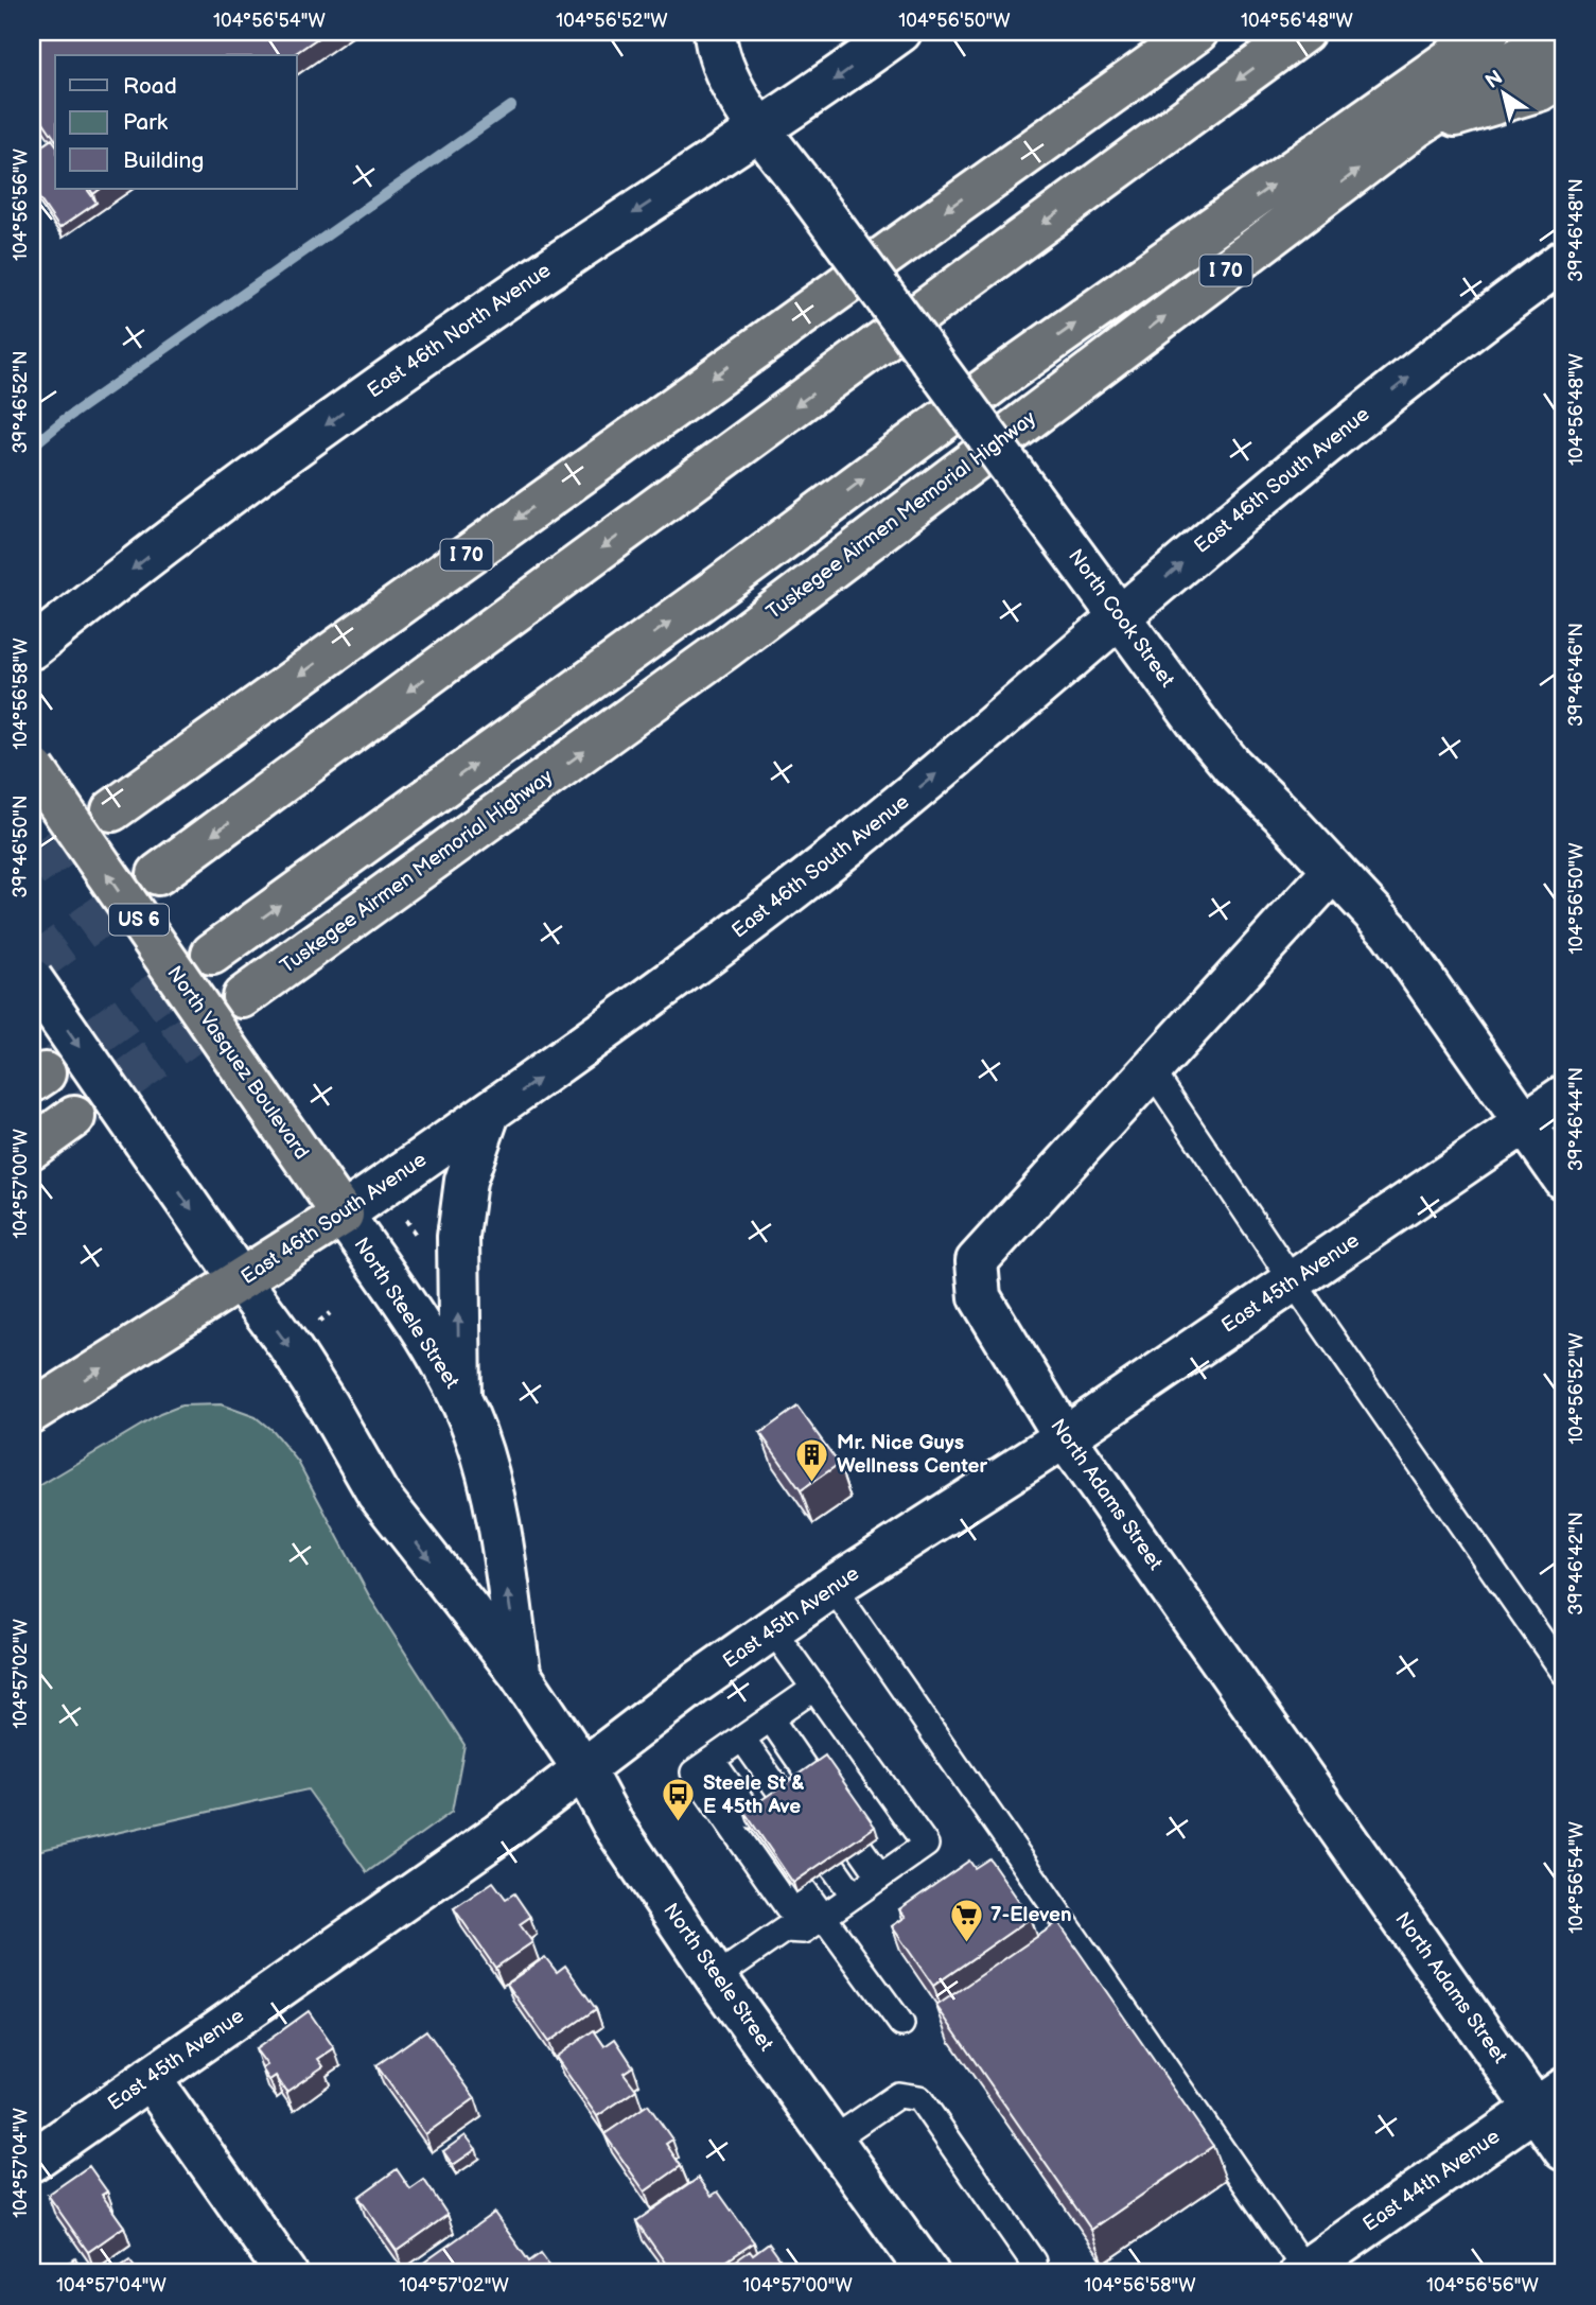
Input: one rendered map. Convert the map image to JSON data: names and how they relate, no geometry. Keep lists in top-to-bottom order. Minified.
{"streets":{"highway":["I 70","East 46th South Avenue","Tuskegee Airmen Memorial Highway","US 6","North Vasquez Boulevard"],"street":["East 46th North Avenue","North Cook Street","East 45th Avenue","North Steele Street","North Adams Street","East 44th Avenue"]},"crossings":[["East 46th North Avenue","North Cook Street"],["East 46th South Avenue","North Cook Street"],["East 46th South Avenue","North Vasquez Boulevard"],["East 46th South Avenue","North Steele Street"],["North Cook Street","East 45th Avenue"],["North Cook Street","North Adams Street"],["North Vasquez Boulevard","North Steele Street"],["East 45th Avenue","North Steele Street"],["East 45th Avenue","North Adams Street"],["North Adams Street","East 44th Avenue"]],"one_way":["East 46th North Avenue","East 46th South Avenue","North Vasquez Boulevard"],"places":{"building":["Mr. Nice Guys Wellness Center"],"bus stop":["Steele St & E 45th Ave"],"supermarket":["7-Eleven"]},"legend":["Road","Park","Building"],"north":"top left","coordinates":["104°56'54\"W","104°56'52\"W","104°56'50\"W","104°56'48\"W","104°56'56\"W","39°46'48\"N","39°46'52\"N","39°46'46\"N","104°56'58\"W","39°46'50\"N","39°46'44\"N","104°57'00\"W","39°46'42\"N","104°57'02\"W","104°57'04\"W"]}
